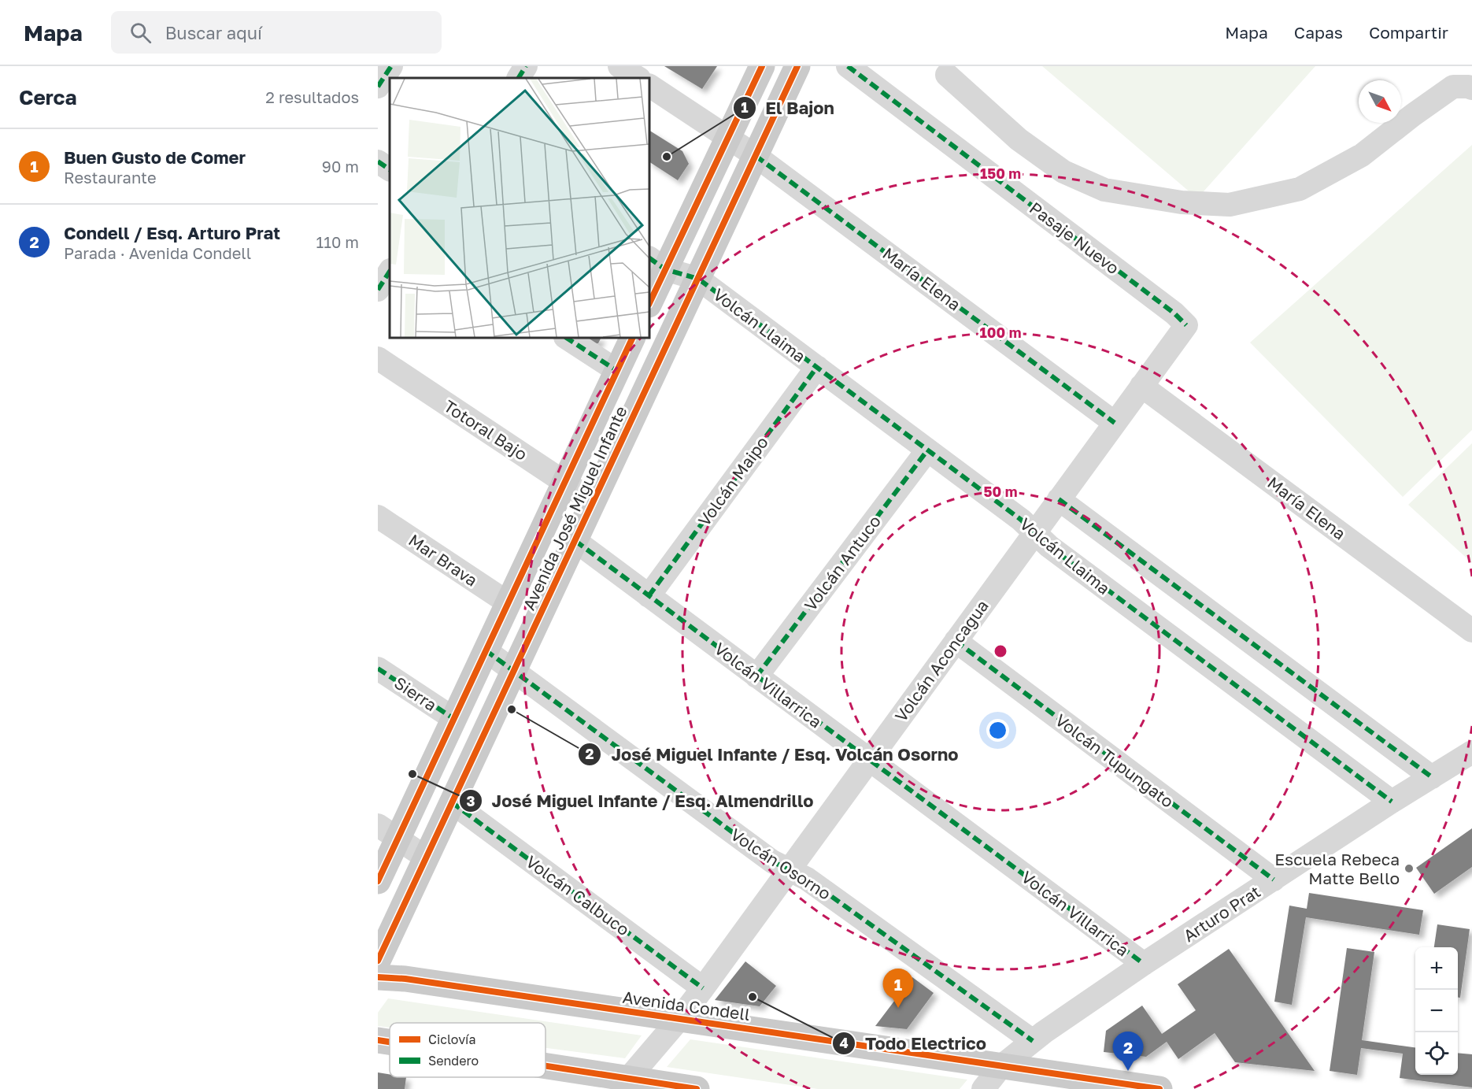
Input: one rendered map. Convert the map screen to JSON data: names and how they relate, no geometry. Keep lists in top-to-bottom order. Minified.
{"streets":{"main road":["Avenida José Miguel Infante","Avenida Condell"],"street":["Pasaje Nuevo","María Elena","Volcán Llaima","Totoral Bajo","Volcán Maipo","Mar Brava","Volcán Antuco","Volcán Aconcagua","Volcán Villarrica","Sierra","Volcán Tupungato","Volcán Osorno","Volcán Calbuco","Arturo Prat"]},"crossings":[["Pasaje Nuevo","Volcán Aconcagua"],["María Elena","Avenida José Miguel Infante"],["María Elena","Volcán Aconcagua"],["Volcán Llaima","Volcán Maipo"],["Volcán Llaima","Avenida José Miguel Infante"],["Volcán Llaima","Volcán Antuco"],["Volcán Llaima","Volcán Aconcagua"],["Volcán Llaima","Arturo Prat"],["Totoral Bajo","Avenida José Miguel Infante"],["Volcán Maipo","Volcán Villarrica"],["Avenida José Miguel Infante","Mar Brava"],["Avenida José Miguel Infante","Volcán Villarrica"],["Avenida José Miguel Infante","Sierra"],["Avenida José Miguel Infante","Volcán Osorno"],["Avenida José Miguel Infante","Volcán Calbuco"],["Volcán Antuco","Volcán Villarrica"],["Volcán Aconcagua","Volcán Villarrica"],["Volcán Aconcagua","Volcán Tupungato"],["Volcán Aconcagua","Volcán Osorno"],["Volcán Aconcagua","Volcán Calbuco"],["Volcán Aconcagua","Avenida Condell"],["Volcán Villarrica","Arturo Prat"],["Volcán Tupungato","Arturo Prat"],["Volcán Osorno","Arturo Prat"],["Arturo Prat","Avenida Condell"]],"places":["El Bajon","José Miguel Infante / Esq. Volcán Osorno","José Miguel Infante / Esq. Almendrillo","Escuela Rebeca Matte Bello","Todo Electrico"],"legend":["Ciclovía","Sendero"],"north":"bottom right","page":{"header":"Mapa","search":"Buscar aquí","nav":["Mapa","Capas","Compartir"],"heading":["Cerca","2 resultados"],"list":[{"mark":"1","name":"Buen Gusto de Comer","note":"Restaurante","value":"90 m"},{"mark":"2","name":"Condell / Esq. Arturo Prat","note":"Parada · Avenida Condell","value":"110 m"}],"map_buttons":["+","−"],"pins":["1","2"]},"rings":["150 m","100 m","50 m"]}
